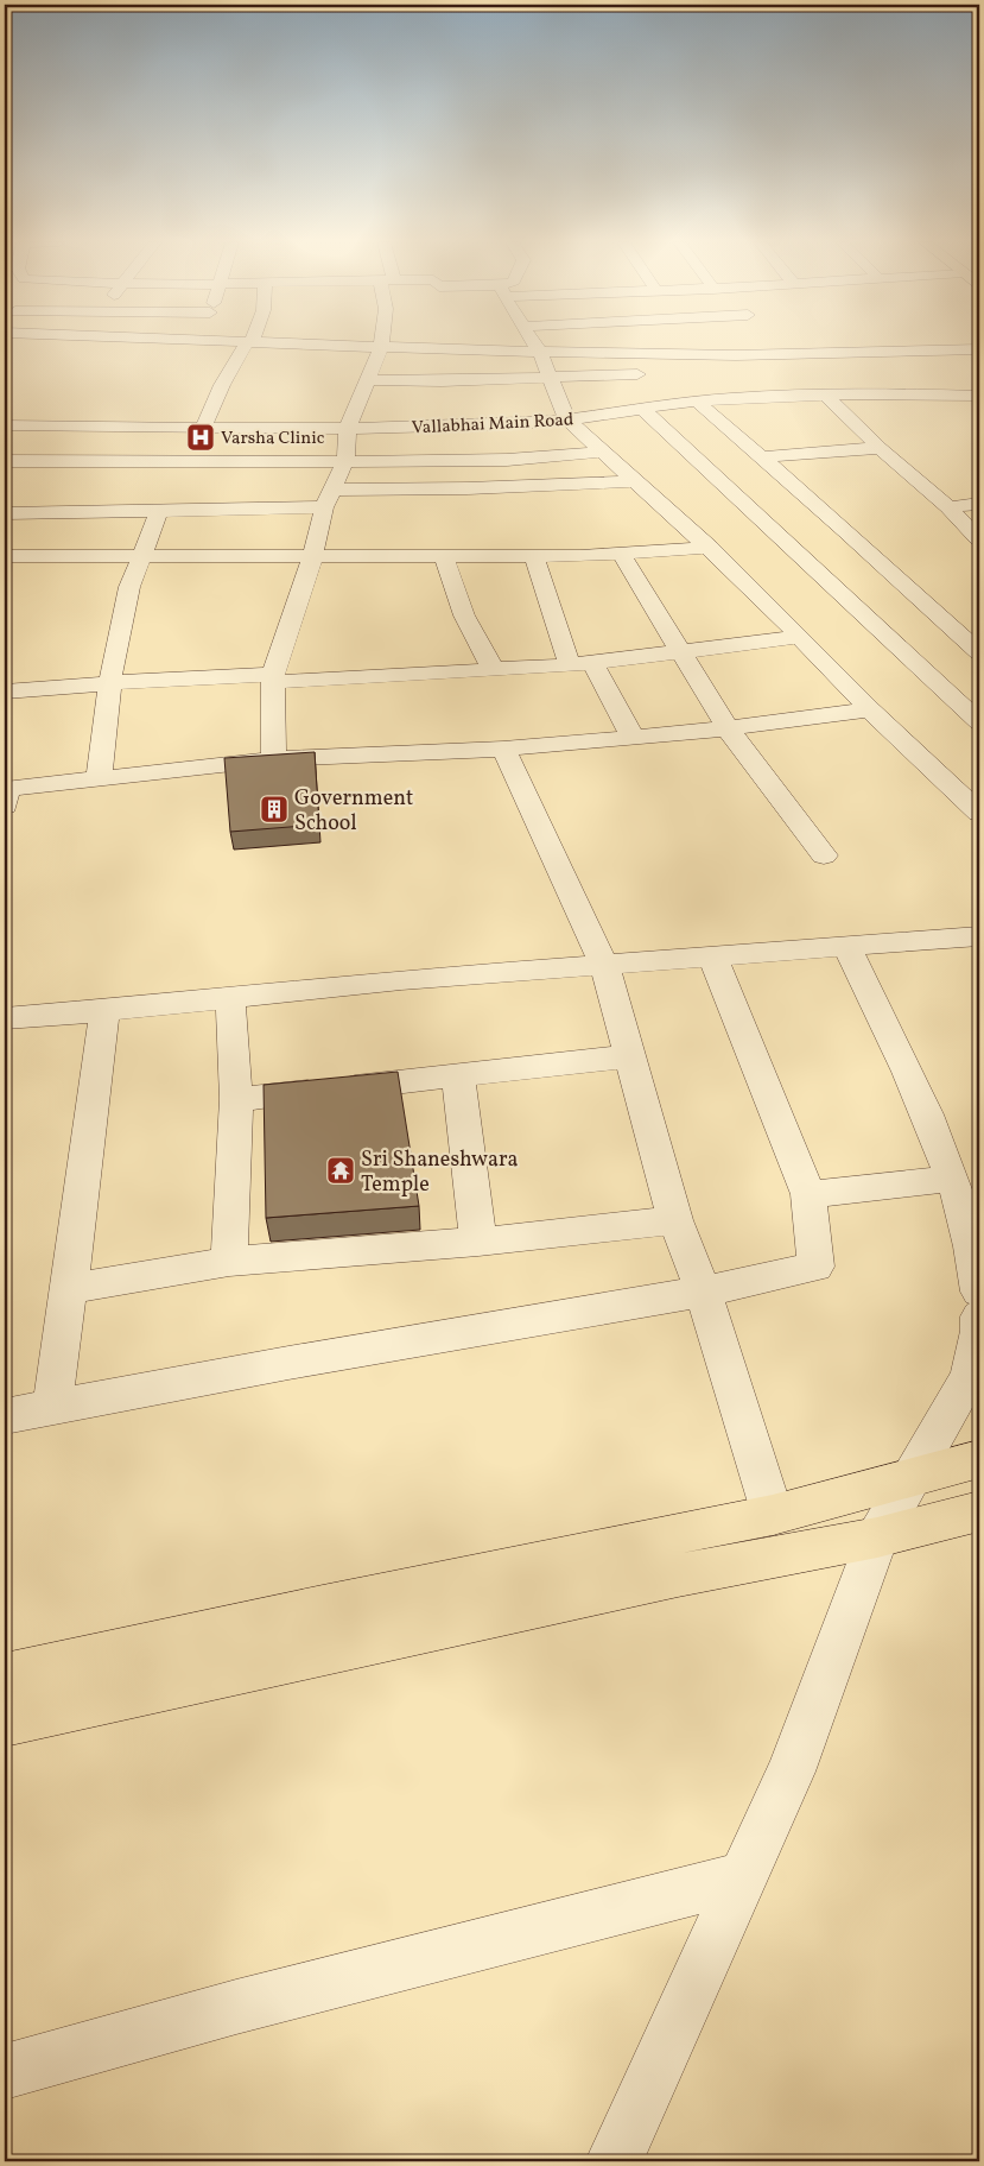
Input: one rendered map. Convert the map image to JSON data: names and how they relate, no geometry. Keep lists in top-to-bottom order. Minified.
{"streets":{"street":["Vallabhai Main Road"]},"places":{"hospital":["Varsha Clinic"],"building":["Government School"],"temple":["Sri Shaneshwara Temple"]}}
